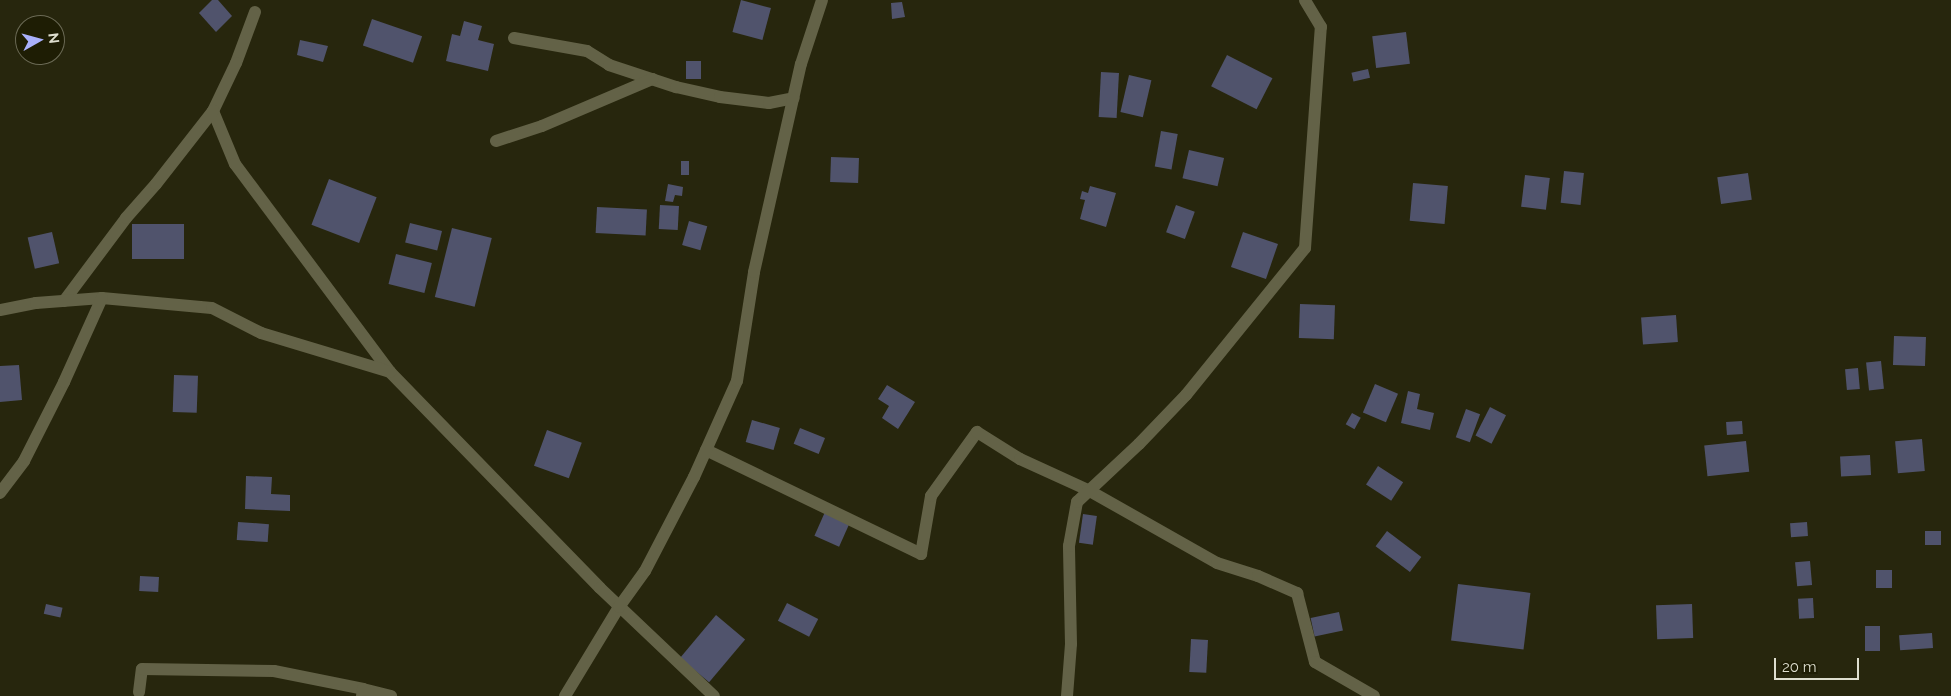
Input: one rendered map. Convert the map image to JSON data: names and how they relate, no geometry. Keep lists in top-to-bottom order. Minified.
{"scale_bar":"20 m","north":"right"}
